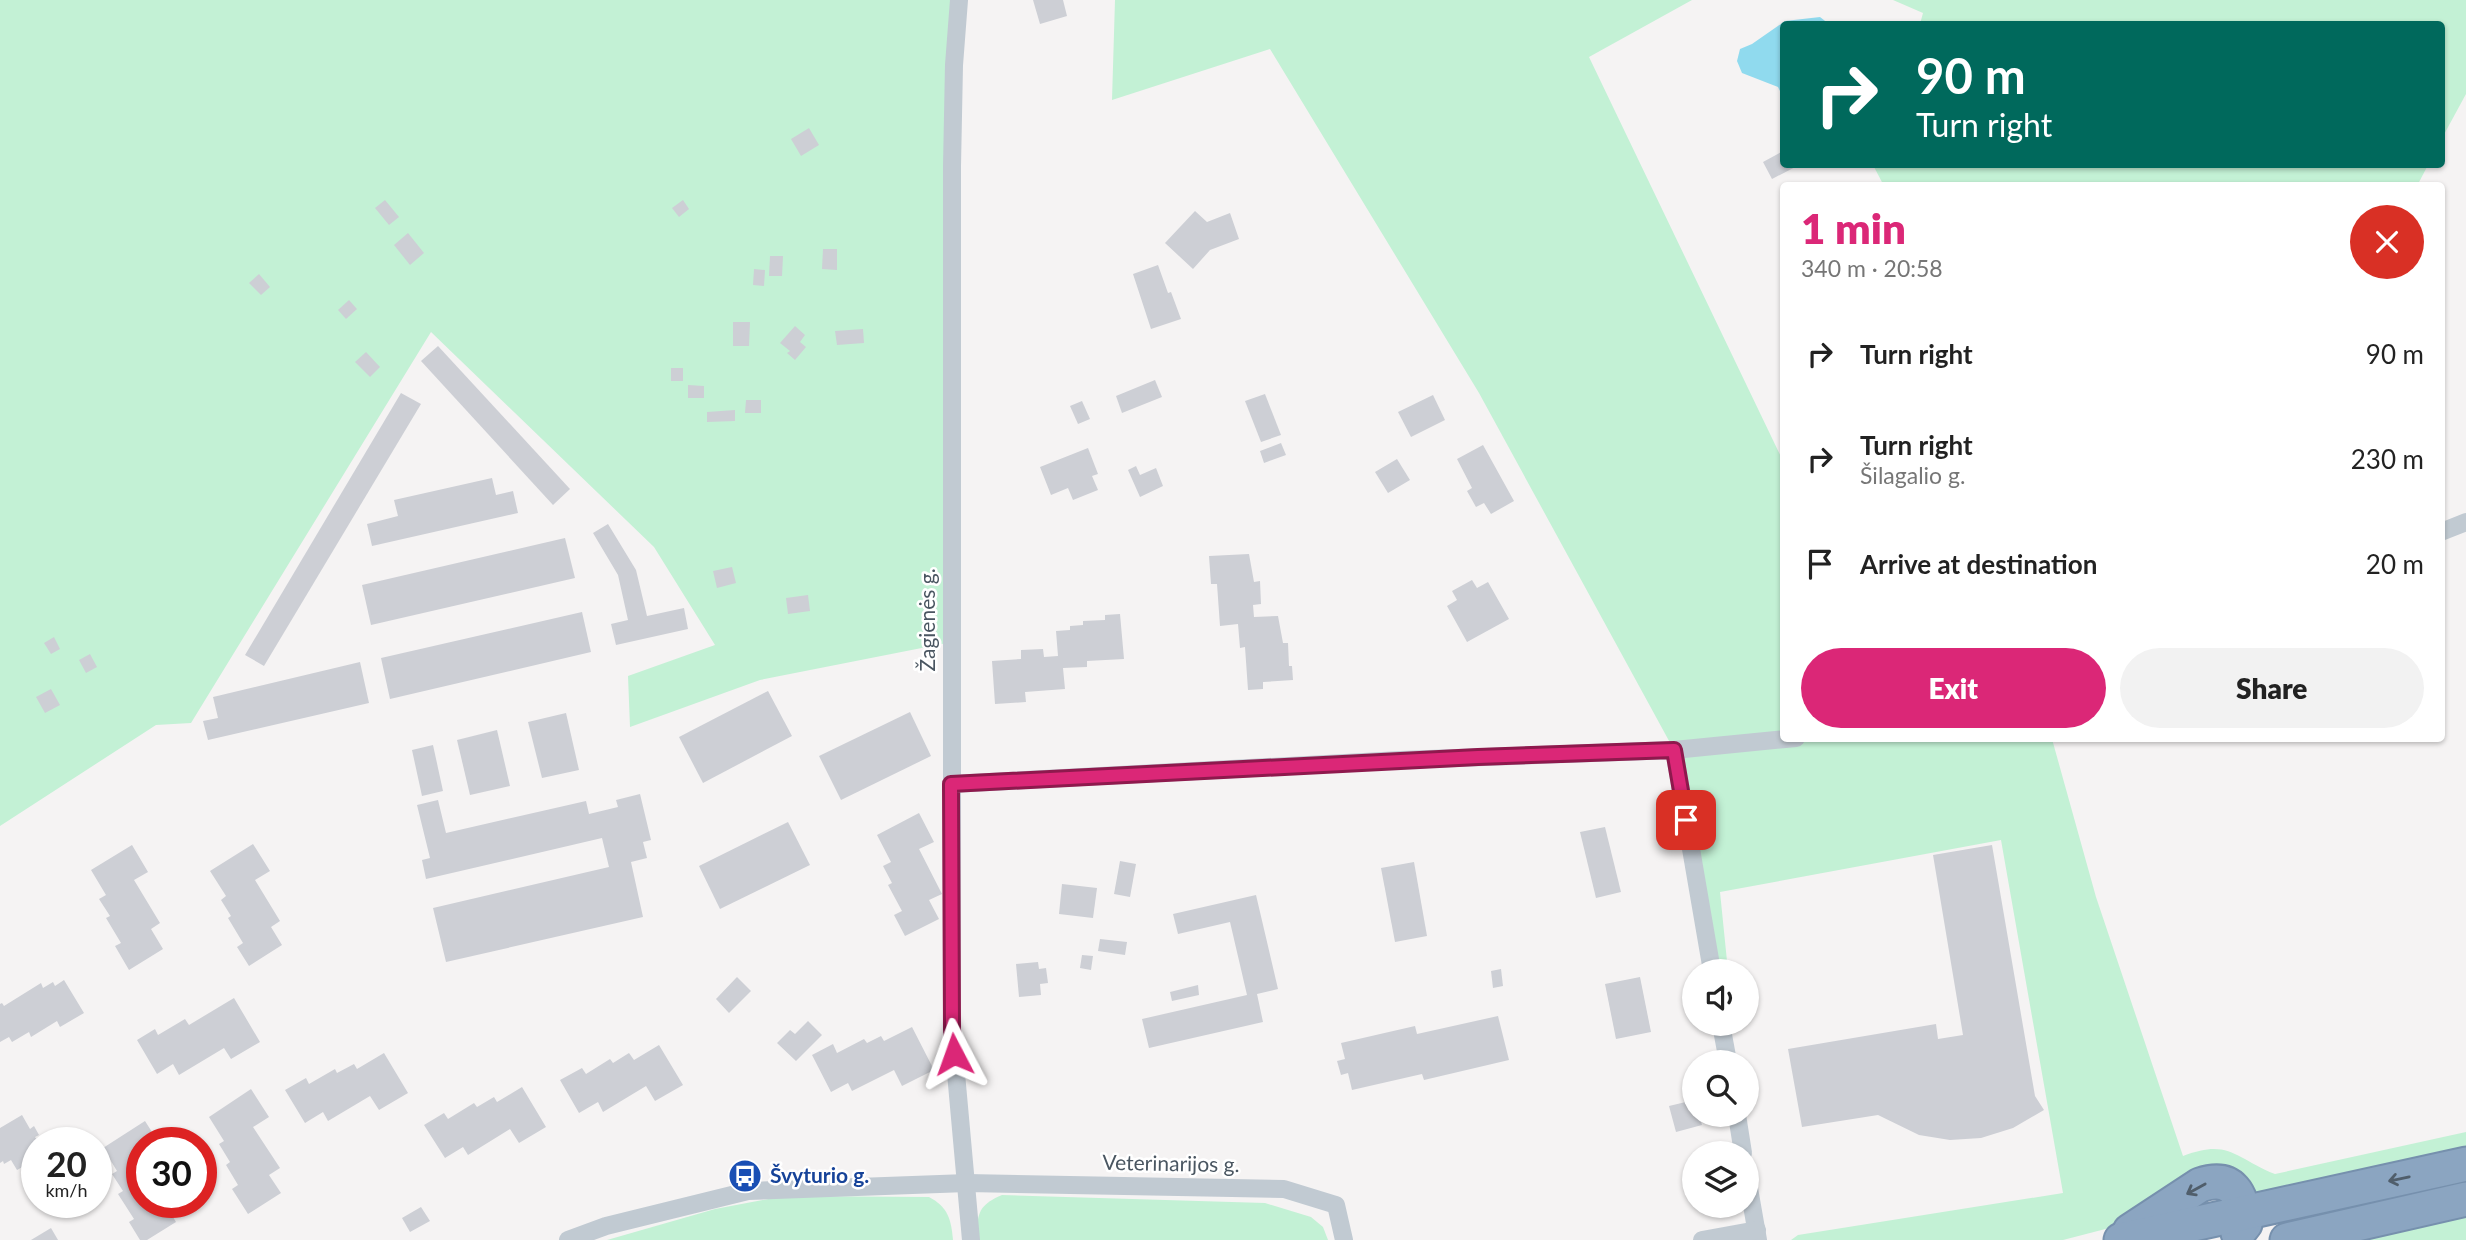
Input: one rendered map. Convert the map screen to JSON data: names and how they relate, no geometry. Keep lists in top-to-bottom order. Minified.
{"streets":{"street":["Žagienės g.","Veterinarijos g."]},"crossings":[["Žagienės g.","Veterinarijos g."]],"places":{"bus stop":["Švyturio g."]},"page":{"turn":["90 m","Turn right"],"heading":["1 min","340 m · 20:58"],"list":[{"name":"Turn right","value":"90 m"},{"name":"Turn right","note":"Šilagalio g.","value":"230 m"},{"name":"Arrive at destination","value":"20 m"}],"buttons":["Exit","Share"],"speed":"20 km/h","limit":"30"}}
